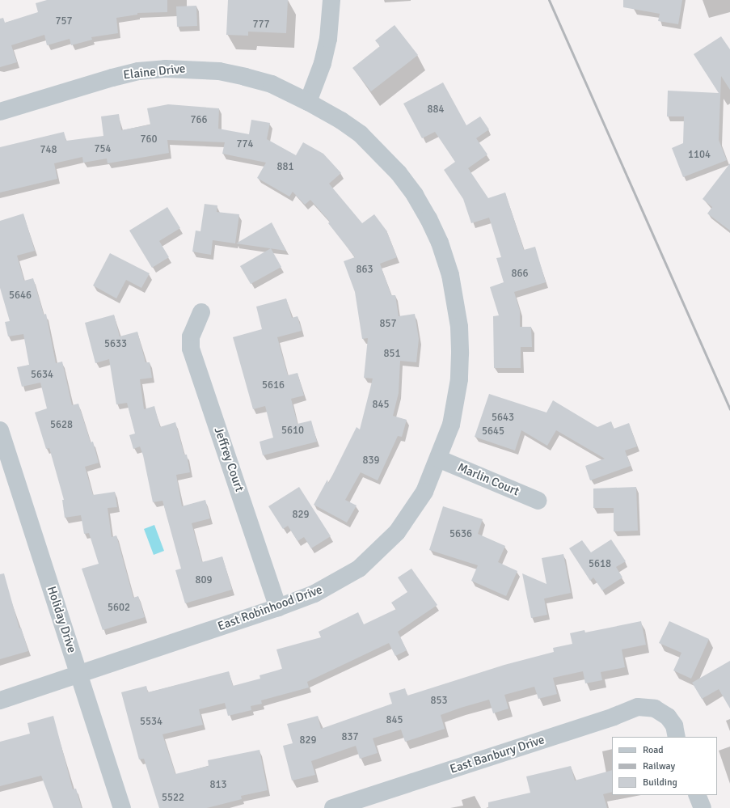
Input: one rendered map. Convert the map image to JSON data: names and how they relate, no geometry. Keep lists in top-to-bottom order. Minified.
{"streets":{"street":["Elaine Drive","Jeffrey Court","Marlin Court","East Robinhood Drive","Holiday Drive","East Banbury Drive"]},"crossings":[["Elaine Drive","East Robinhood Drive"],["Jeffrey Court","East Robinhood Drive"],["Marlin Court","East Robinhood Drive"],["East Robinhood Drive","Holiday Drive"]],"house_numbers":["757","777","884","766","760","774","754","748","1104","881","863","866","5646","857","5633","851","5634","5616","845","5643","5628","5610","5645","839","829","5636","5618","809","5602","853","845","5534","837","829","813","5522"],"legend":["Road","Railway","Building"]}
